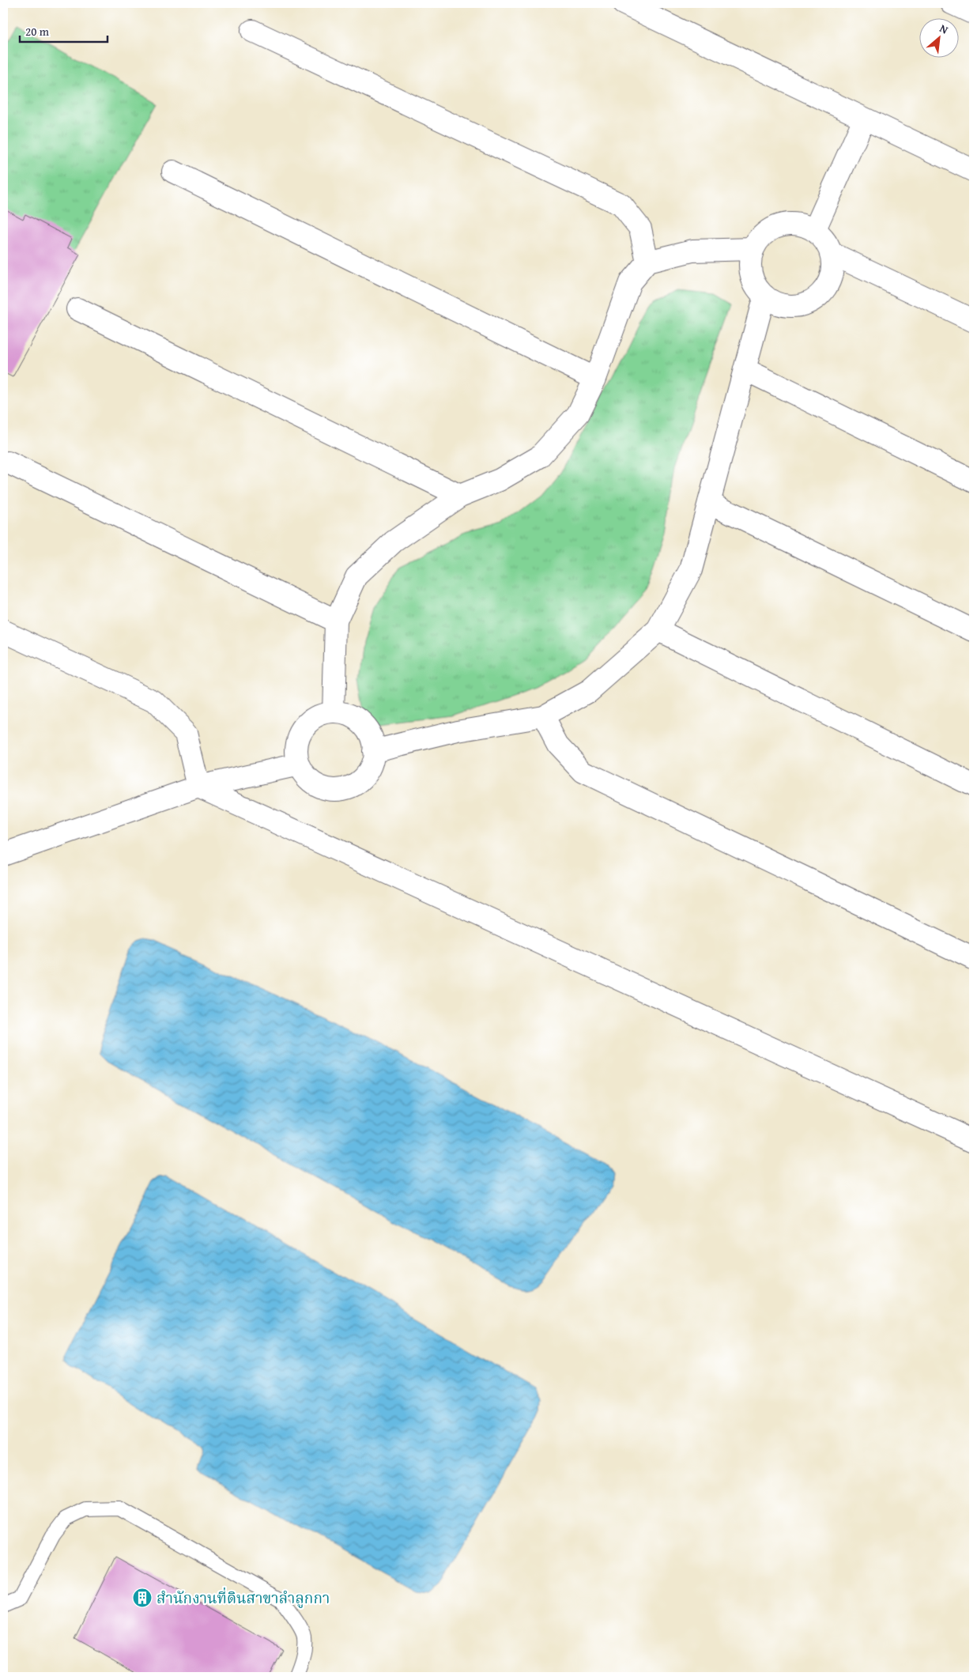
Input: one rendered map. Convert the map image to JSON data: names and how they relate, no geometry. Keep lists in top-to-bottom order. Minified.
{"places":{"building":["สำนักงานที่ดินสาขาลำลูกกา"]},"scale_bar":"20 m","north":"top right"}
